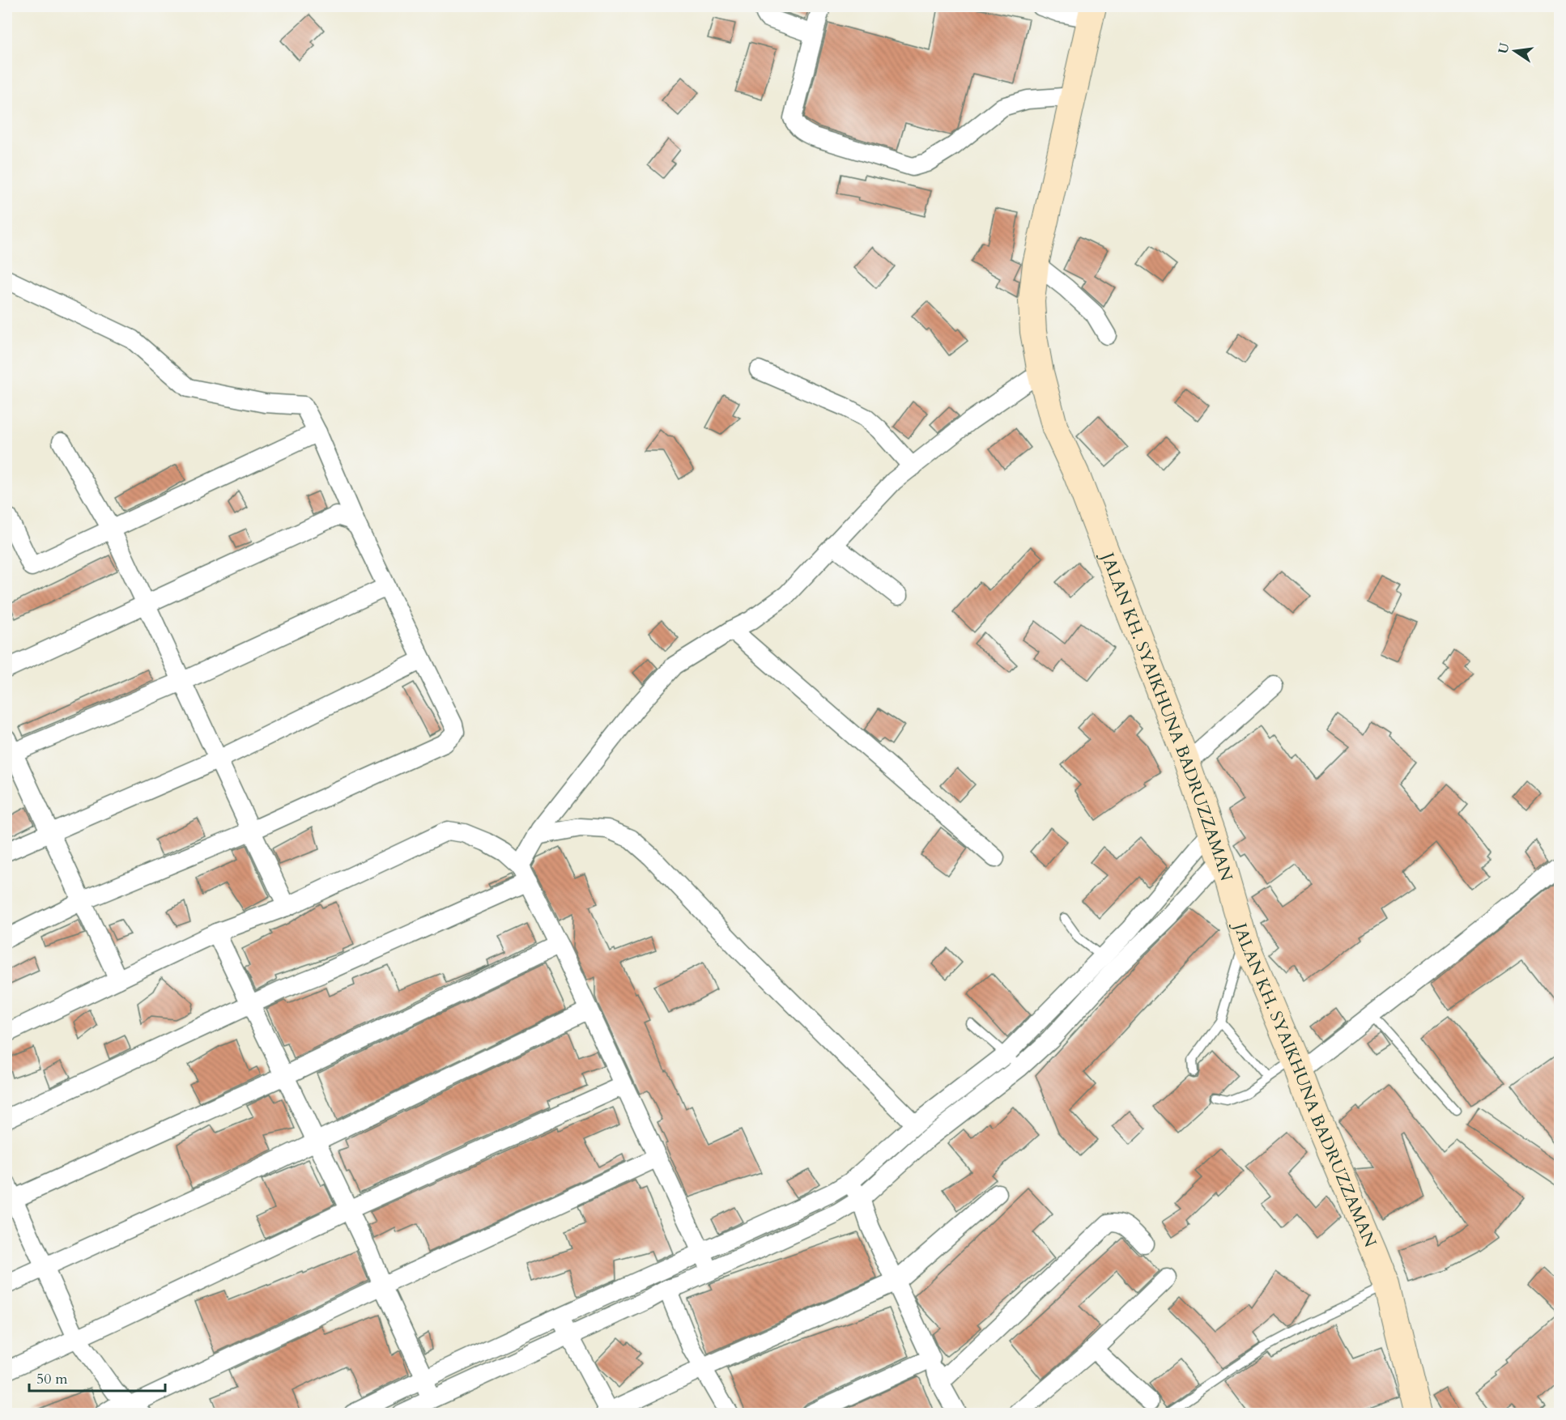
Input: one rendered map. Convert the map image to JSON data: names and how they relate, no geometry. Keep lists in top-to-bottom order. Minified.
{"streets":{"main road":["JALAN KH. SYAIKHUNA BADRUZZAMAN"]},"scale_bar":"50 m","north":"left"}
